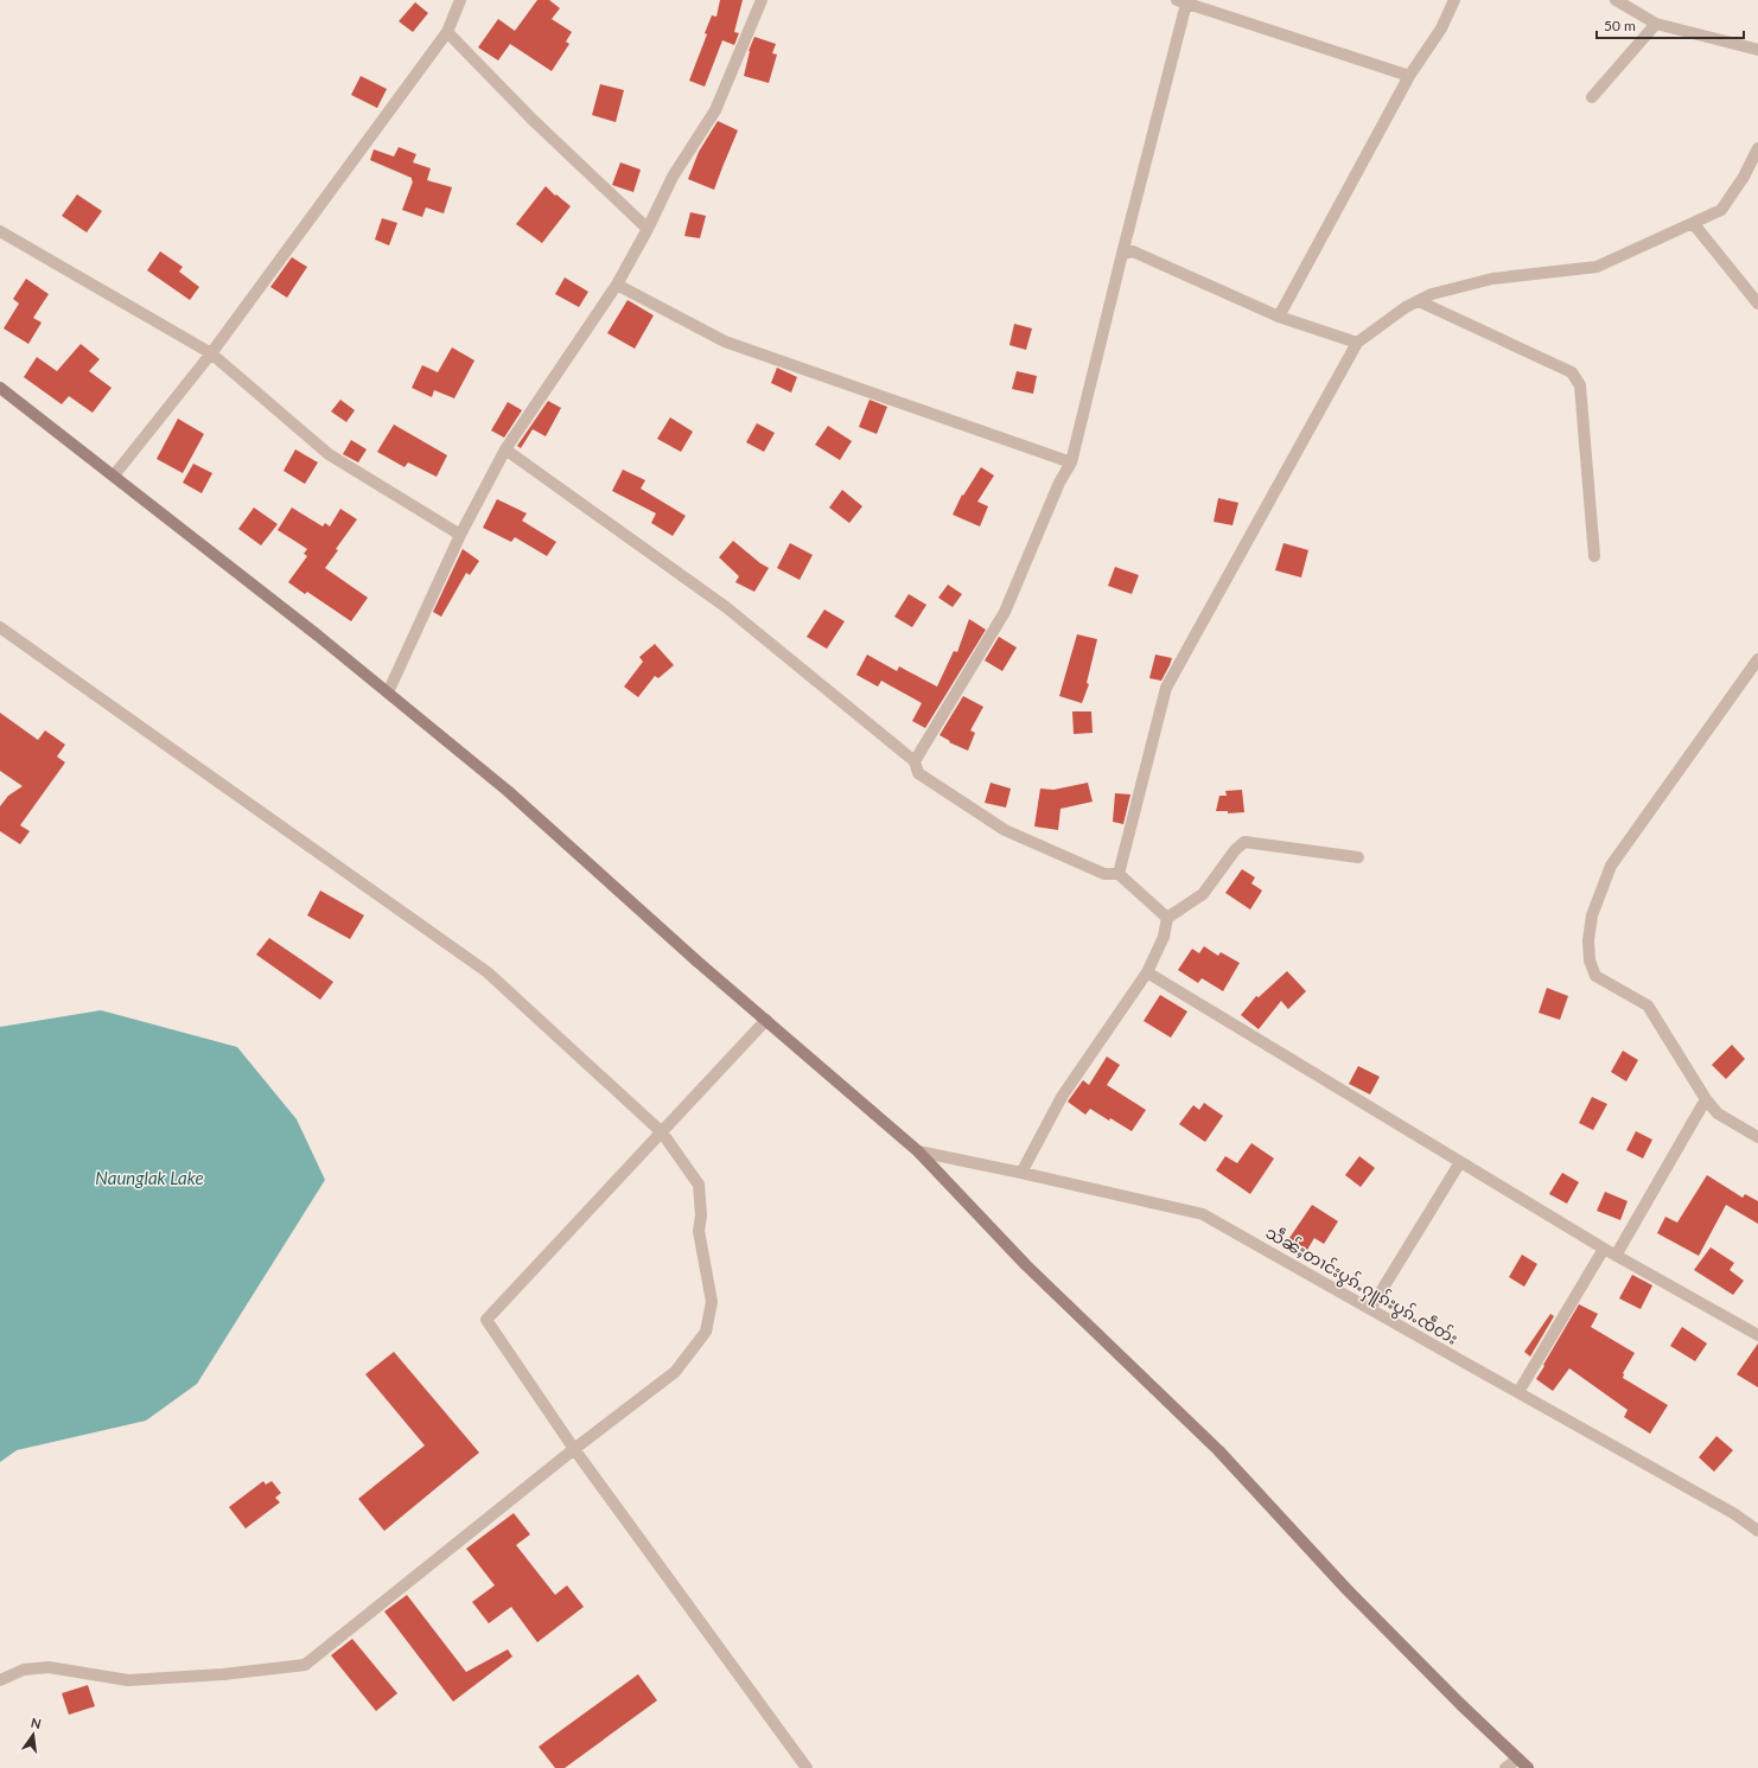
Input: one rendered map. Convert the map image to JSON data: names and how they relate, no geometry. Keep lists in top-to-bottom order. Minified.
{"streets":{"street":["သဵၼ်ႈတၢင်းပွၵ်ႉႁူၵ်းပွၵ်ႉၸဵတ်း"]},"water":["Naunglak Lake"],"scale_bar":"50 m","north":"top"}
